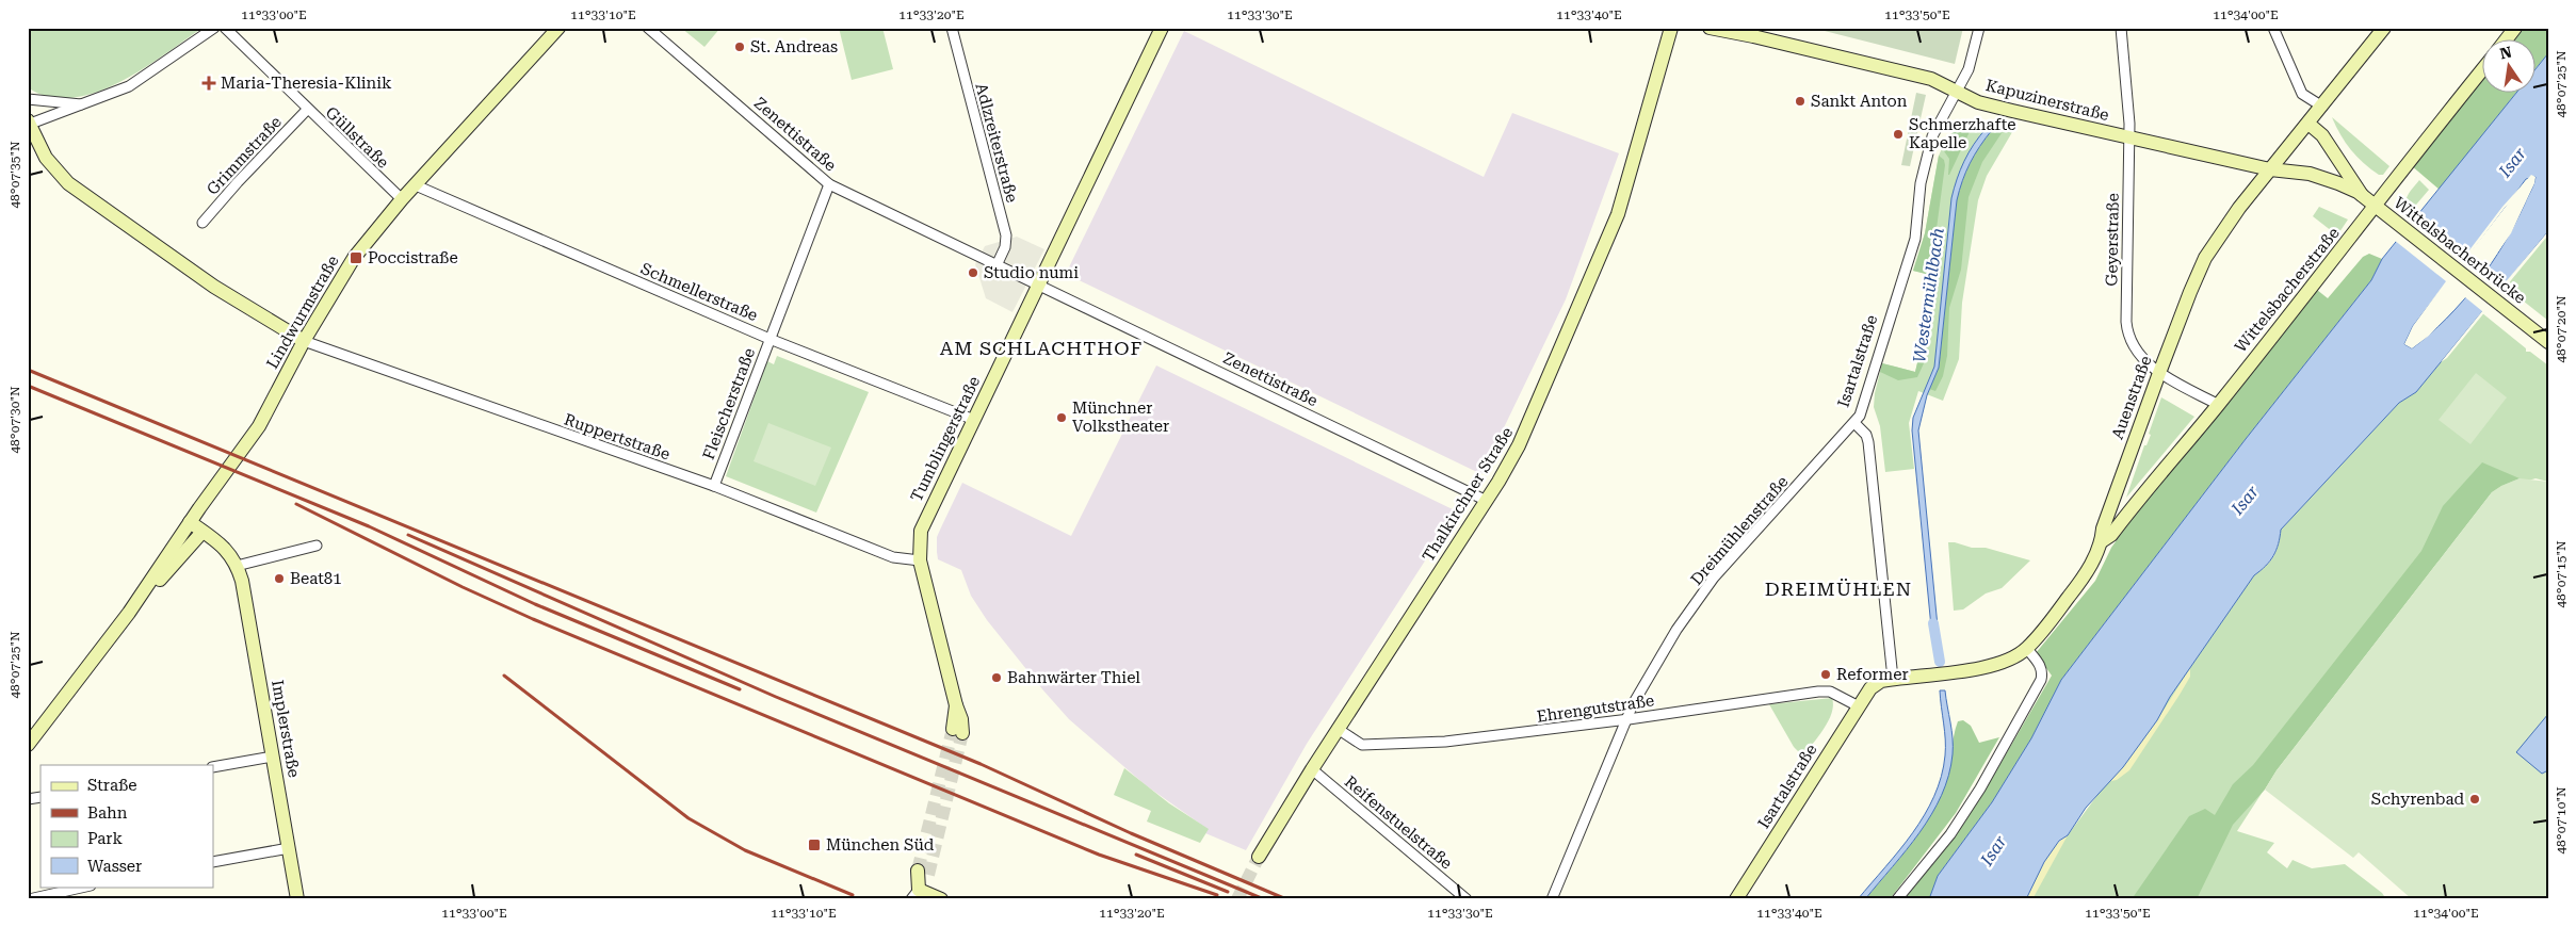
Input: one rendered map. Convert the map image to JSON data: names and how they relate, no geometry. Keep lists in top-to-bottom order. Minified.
{"streets":{"main road":["Kapuzinerstraße","Wittelsbacherbrücke","Wittelsbacherstraße","Lindwurmstraße","Isartalstraße","Auenstraße","Tumblingerstraße","Thalkirchner Straße","Implerstraße"],"street":["Zenettistraße","Güllstraße","Adlzreiterstraße","Grimmstraße","Geyerstraße","Schmellerstraße","Fleischerstraße","Ruppertstraße","Dreimühlenstraße","Ehrengutstraße","Reifenstuelstraße"]},"crossings":[["Kapuzinerstraße","Geyerstraße"],["Kapuzinerstraße","Wittelsbacherbrücke"],["Kapuzinerstraße","Wittelsbacherstraße"],["Kapuzinerstraße","Isartalstraße"],["Kapuzinerstraße","Auenstraße"],["Zenettistraße","Adlzreiterstraße"],["Zenettistraße","Fleischerstraße"],["Zenettistraße","Tumblingerstraße"],["Zenettistraße","Thalkirchner Straße"],["Güllstraße","Grimmstraße"],["Güllstraße","Lindwurmstraße"],["Geyerstraße","Wittelsbacherstraße"],["Geyerstraße","Auenstraße"],["Wittelsbacherbrücke","Wittelsbacherstraße"],["Wittelsbacherstraße","Auenstraße"],["Schmellerstraße","Lindwurmstraße"],["Schmellerstraße","Fleischerstraße"],["Schmellerstraße","Tumblingerstraße"],["Lindwurmstraße","Ruppertstraße"],["Lindwurmstraße","Implerstraße"],["Isartalstraße","Auenstraße"],["Isartalstraße","Dreimühlenstraße"],["Isartalstraße","Ehrengutstraße"],["Fleischerstraße","Ruppertstraße"],["Ruppertstraße","Tumblingerstraße"],["Thalkirchner Straße","Ehrengutstraße"],["Thalkirchner Straße","Reifenstuelstraße"],["Dreimühlenstraße","Ehrengutstraße"]],"districts":["AM SCHLACHTHOF","DREIMÜHLEN"],"water":["Isar","Westermühlbach"],"places":{"other":["St. Andreas","Sankt Anton","Schmerzhafte Kapelle","Studio numi","Münchner Volkstheater","Beat81","Reformer","Bahnwärter Thiel","Schyrenbad"],"health":["Maria-Theresia-Klinik"],"transit":["Poccistraße","München Süd"]},"legend":["Straße","Bahn","Park","Wasser"],"north":"top","coordinates":["11°33'00\"E","11°33'10\"E","11°33'20\"E","11°33'30\"E","11°33'40\"E","11°33'50\"E","11°34'00\"E","48°07'25\"N","48°07'35\"N","48°07'20\"N","48°07'30\"N","48°07'15\"N","48°07'10\"N"]}
